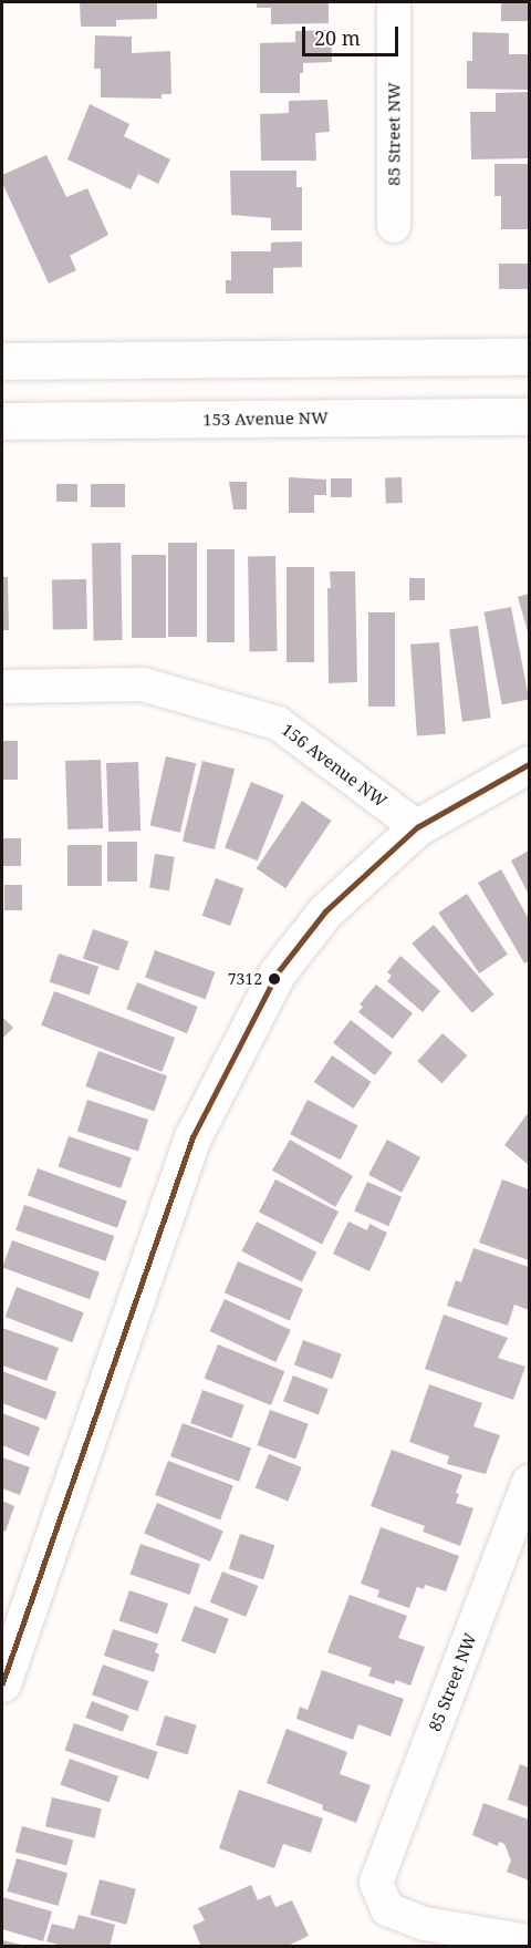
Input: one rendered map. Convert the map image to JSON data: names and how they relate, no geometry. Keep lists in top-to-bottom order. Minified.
{"streets":{"street":["85 Street NW","153 Avenue NW","156 Avenue NW"]},"places":["7312"],"scale_bar":"20 m"}
